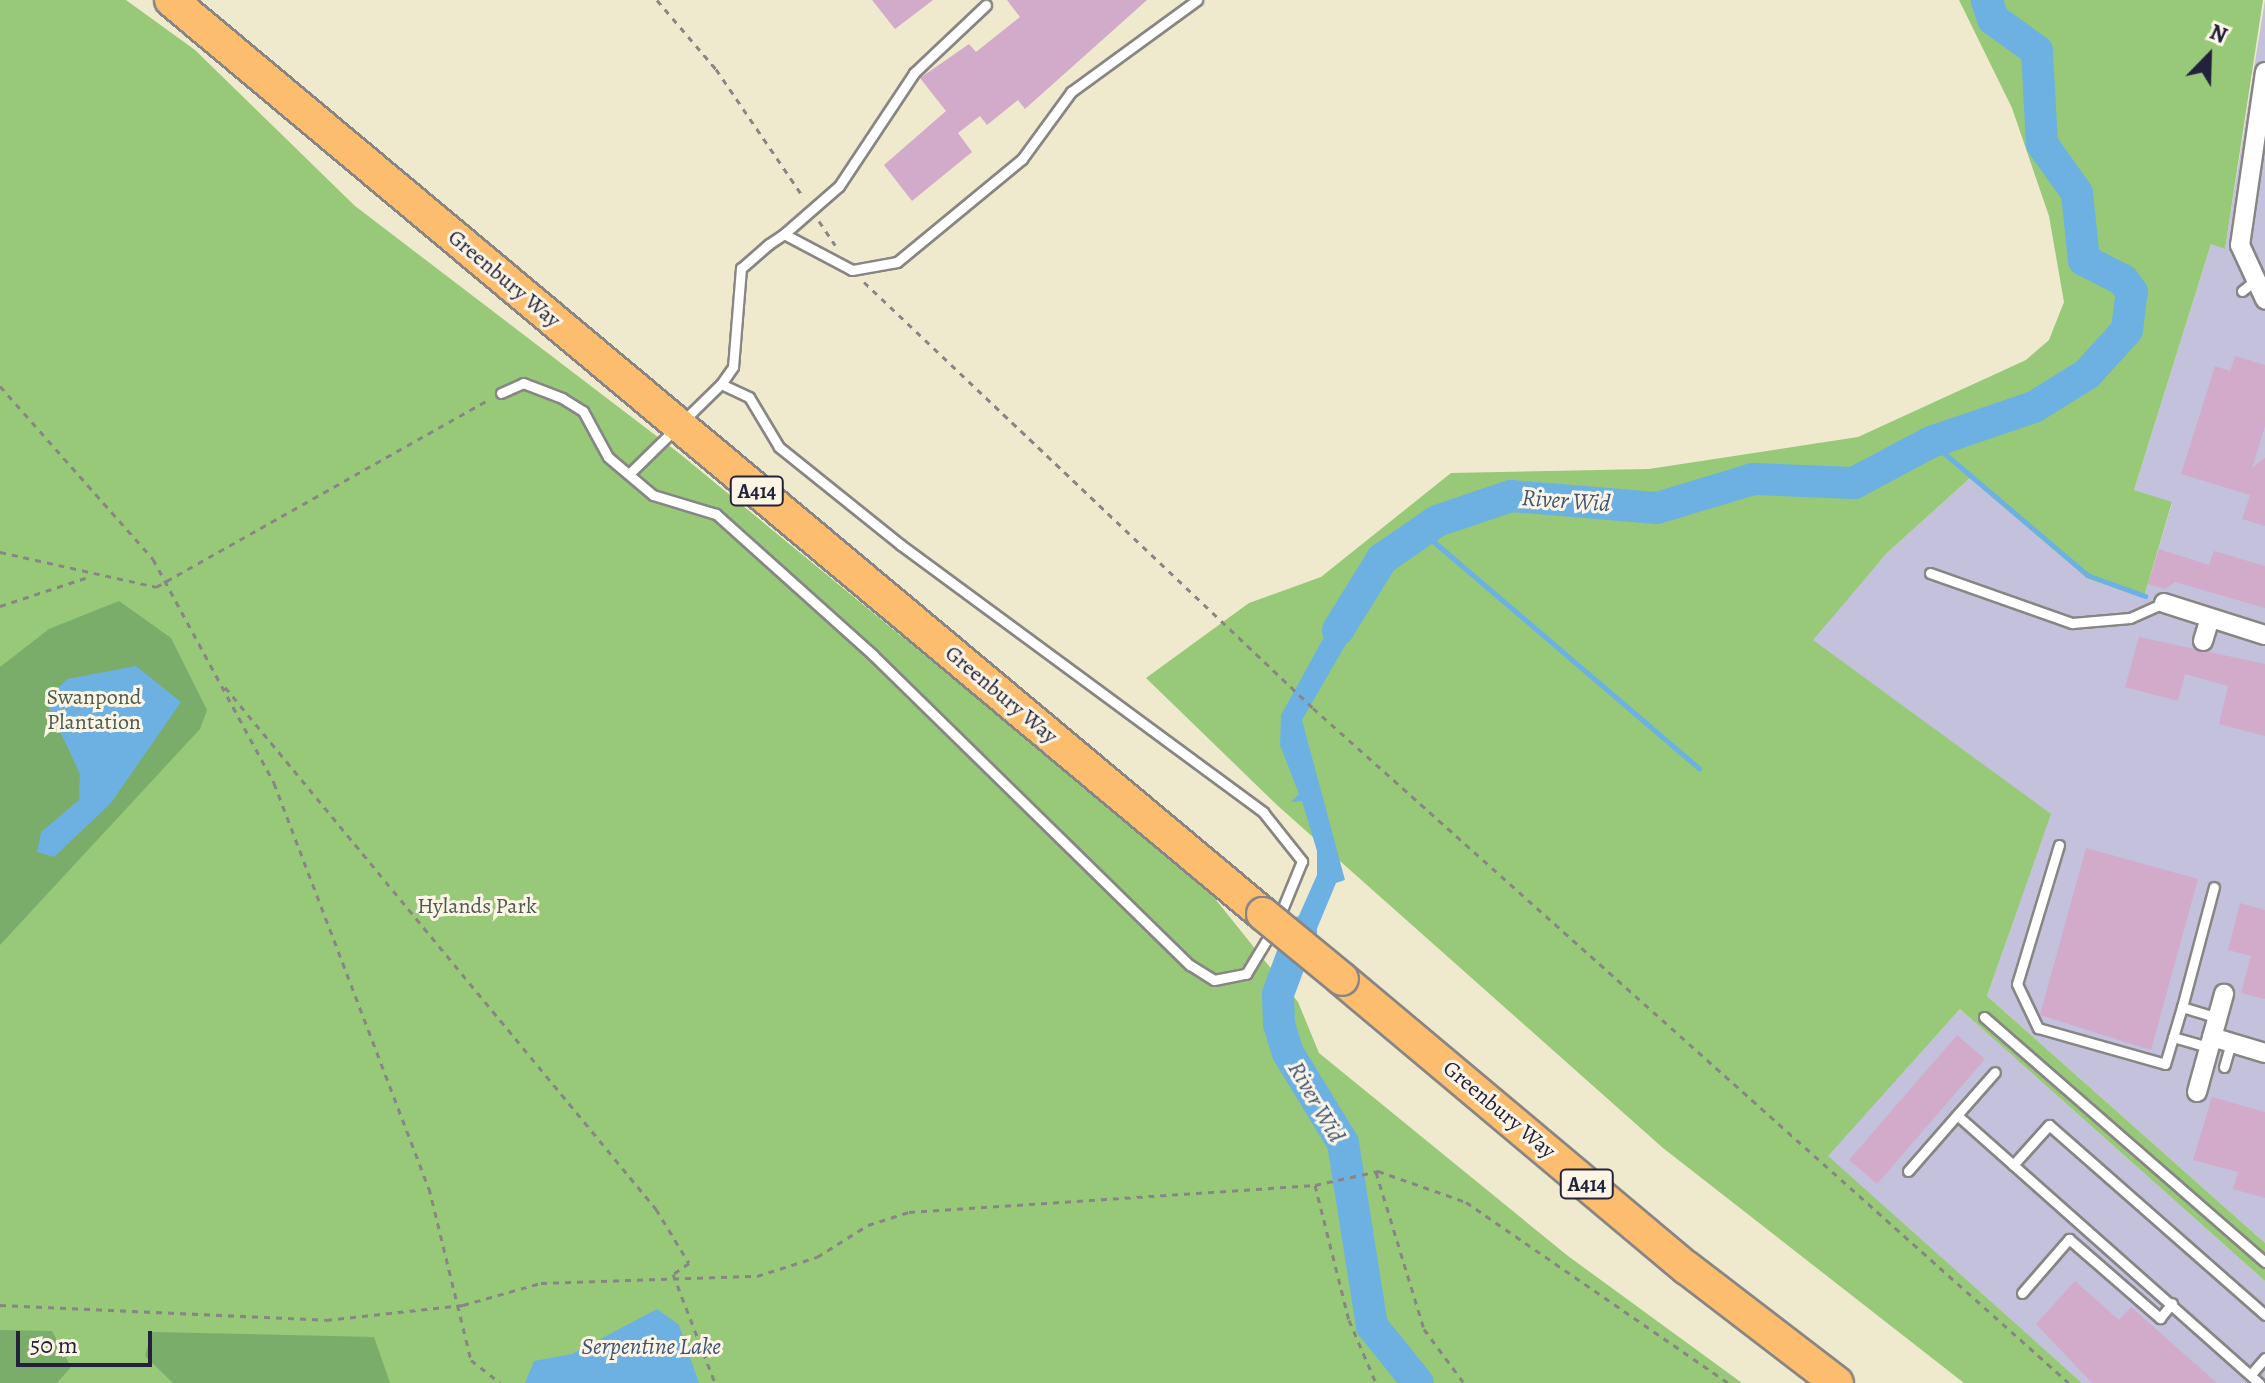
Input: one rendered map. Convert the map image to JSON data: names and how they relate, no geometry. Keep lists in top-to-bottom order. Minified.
{"streets":{"highway":["Greenbury Way","A414"]},"water":["River Wid","Serpentine Lake"],"parks":["Swanpond Plantation","Hylands Park"],"scale_bar":"50 m","north":"top right"}
